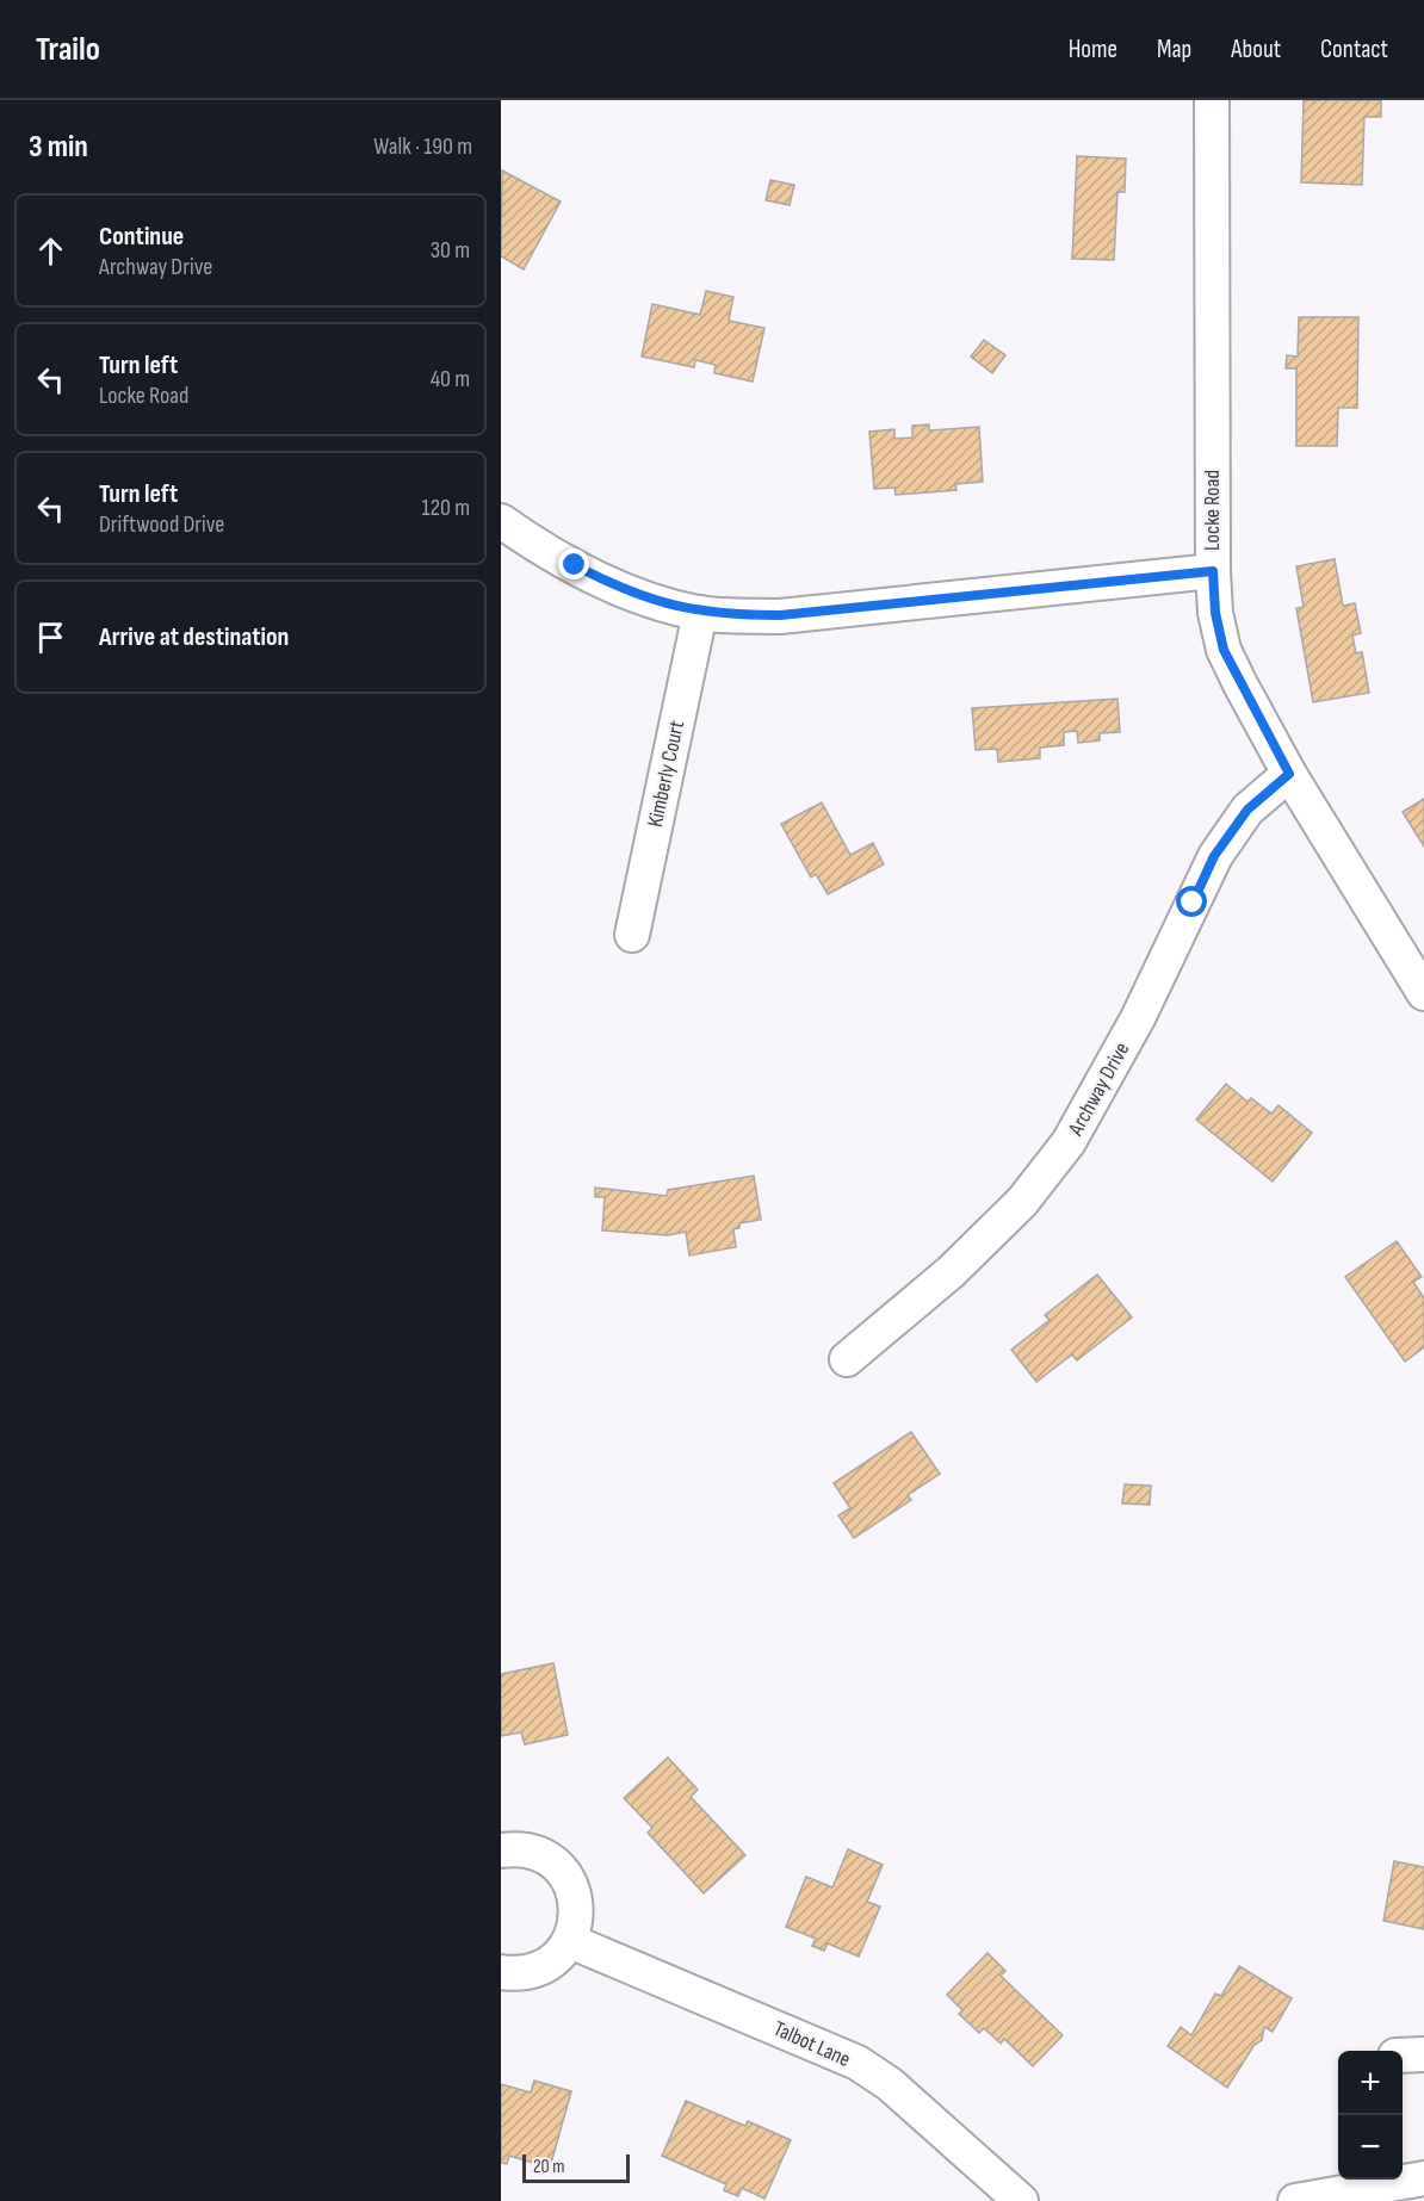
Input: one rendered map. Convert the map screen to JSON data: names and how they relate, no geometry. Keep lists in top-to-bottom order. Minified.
{"streets":{"street":["Locke Road","Kimberly Court","Archway Drive","Talbot Lane"]},"crossings":[["Locke Road","Archway Drive"]],"scale_bar":"20 m","page":{"header":"Trailo","nav":["Home","Map","About","Contact"],"heading":["3 min","Walk · 190 m"],"list":[["Continue","Archway Drive","30 m"],["Turn left","Locke Road","40 m"],["Turn left","Driftwood Drive","120 m"],"Arrive at destination"],"map_buttons":["+","−"],"scale":"20 m"}}
